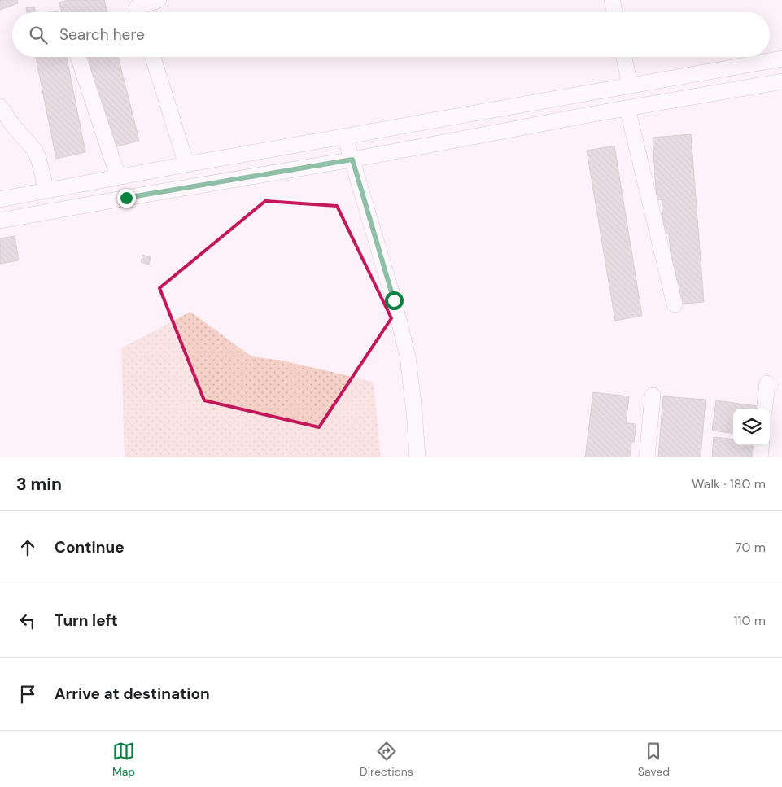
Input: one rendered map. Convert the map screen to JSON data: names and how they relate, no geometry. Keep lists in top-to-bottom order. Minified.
{"page":{"search":"Search here","heading":["3 min","Walk · 180 m"],"list":[["Continue","70 m"],["Turn left","110 m"],"Arrive at destination"],"nav":["Map","Directions","Saved"]}}
